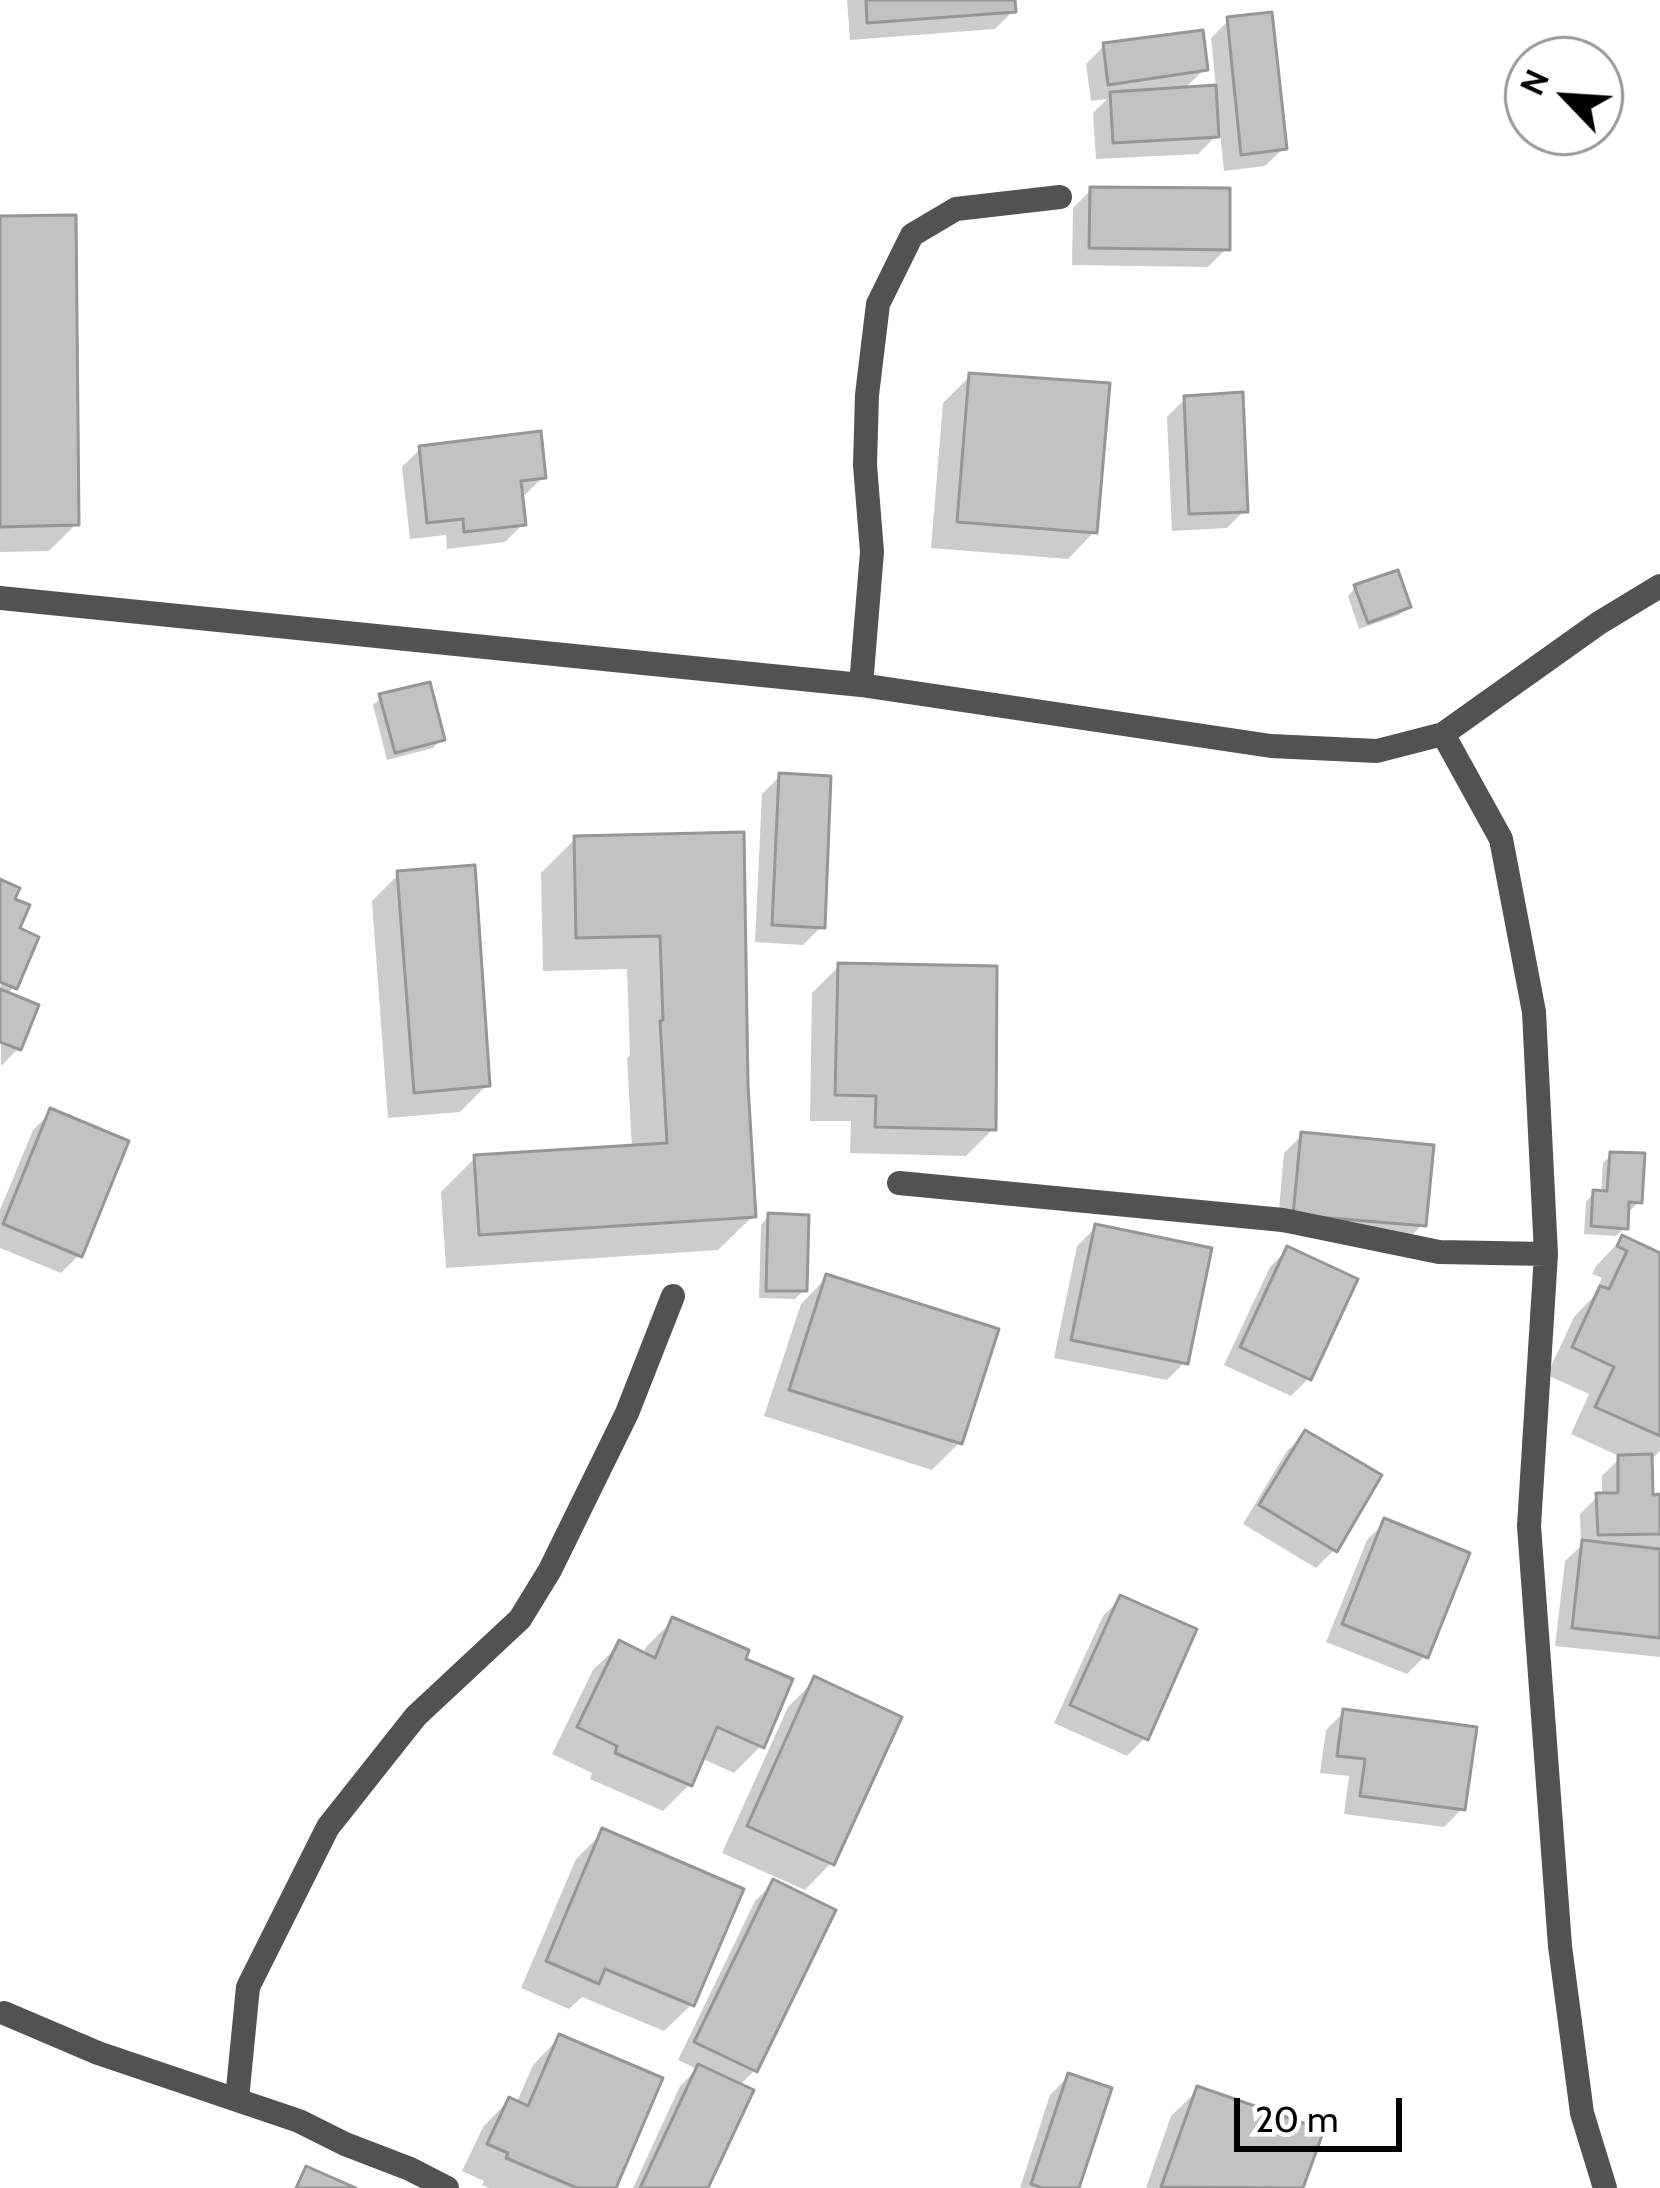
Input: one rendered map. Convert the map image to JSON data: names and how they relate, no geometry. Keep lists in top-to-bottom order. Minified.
{"scale_bar":"20 m","north":"top left"}
